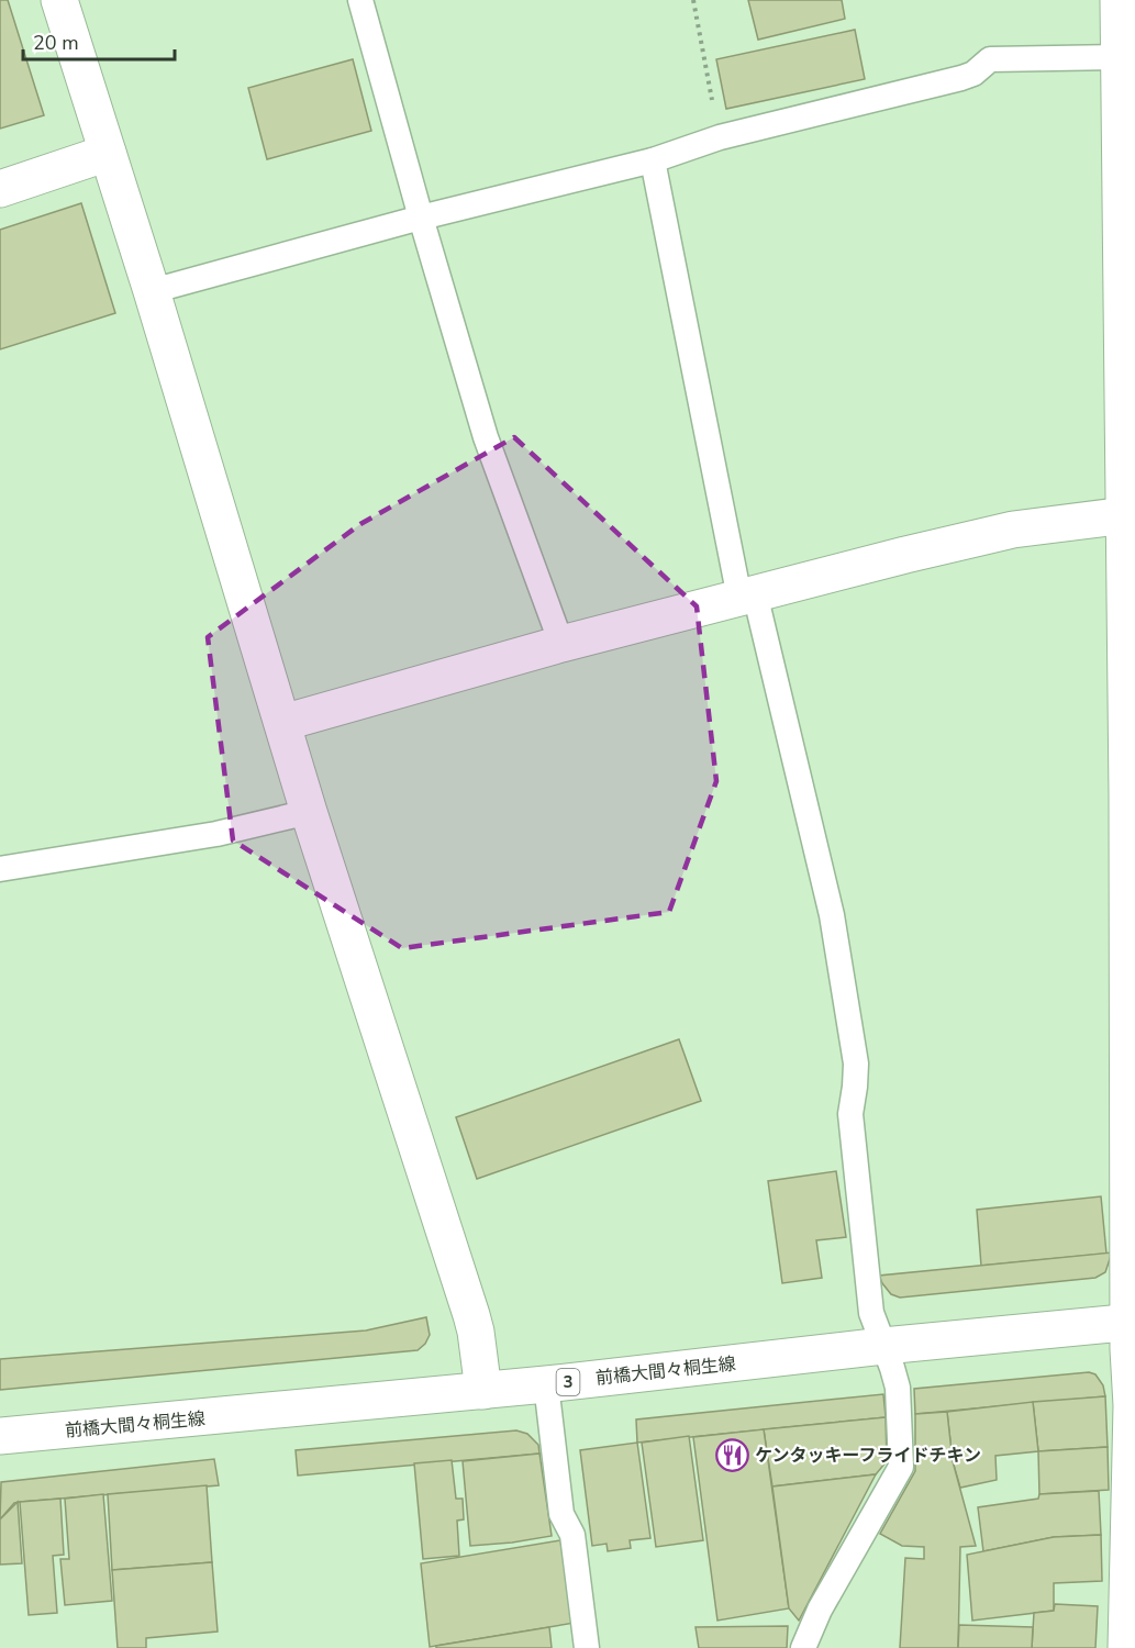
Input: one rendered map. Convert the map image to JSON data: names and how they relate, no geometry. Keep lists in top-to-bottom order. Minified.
{"streets":{"street":["前橋大間々桐生線","3"]},"places":{"restaurant":["ケンタッキーフライドチキン"]},"scale_bar":"20 m"}
